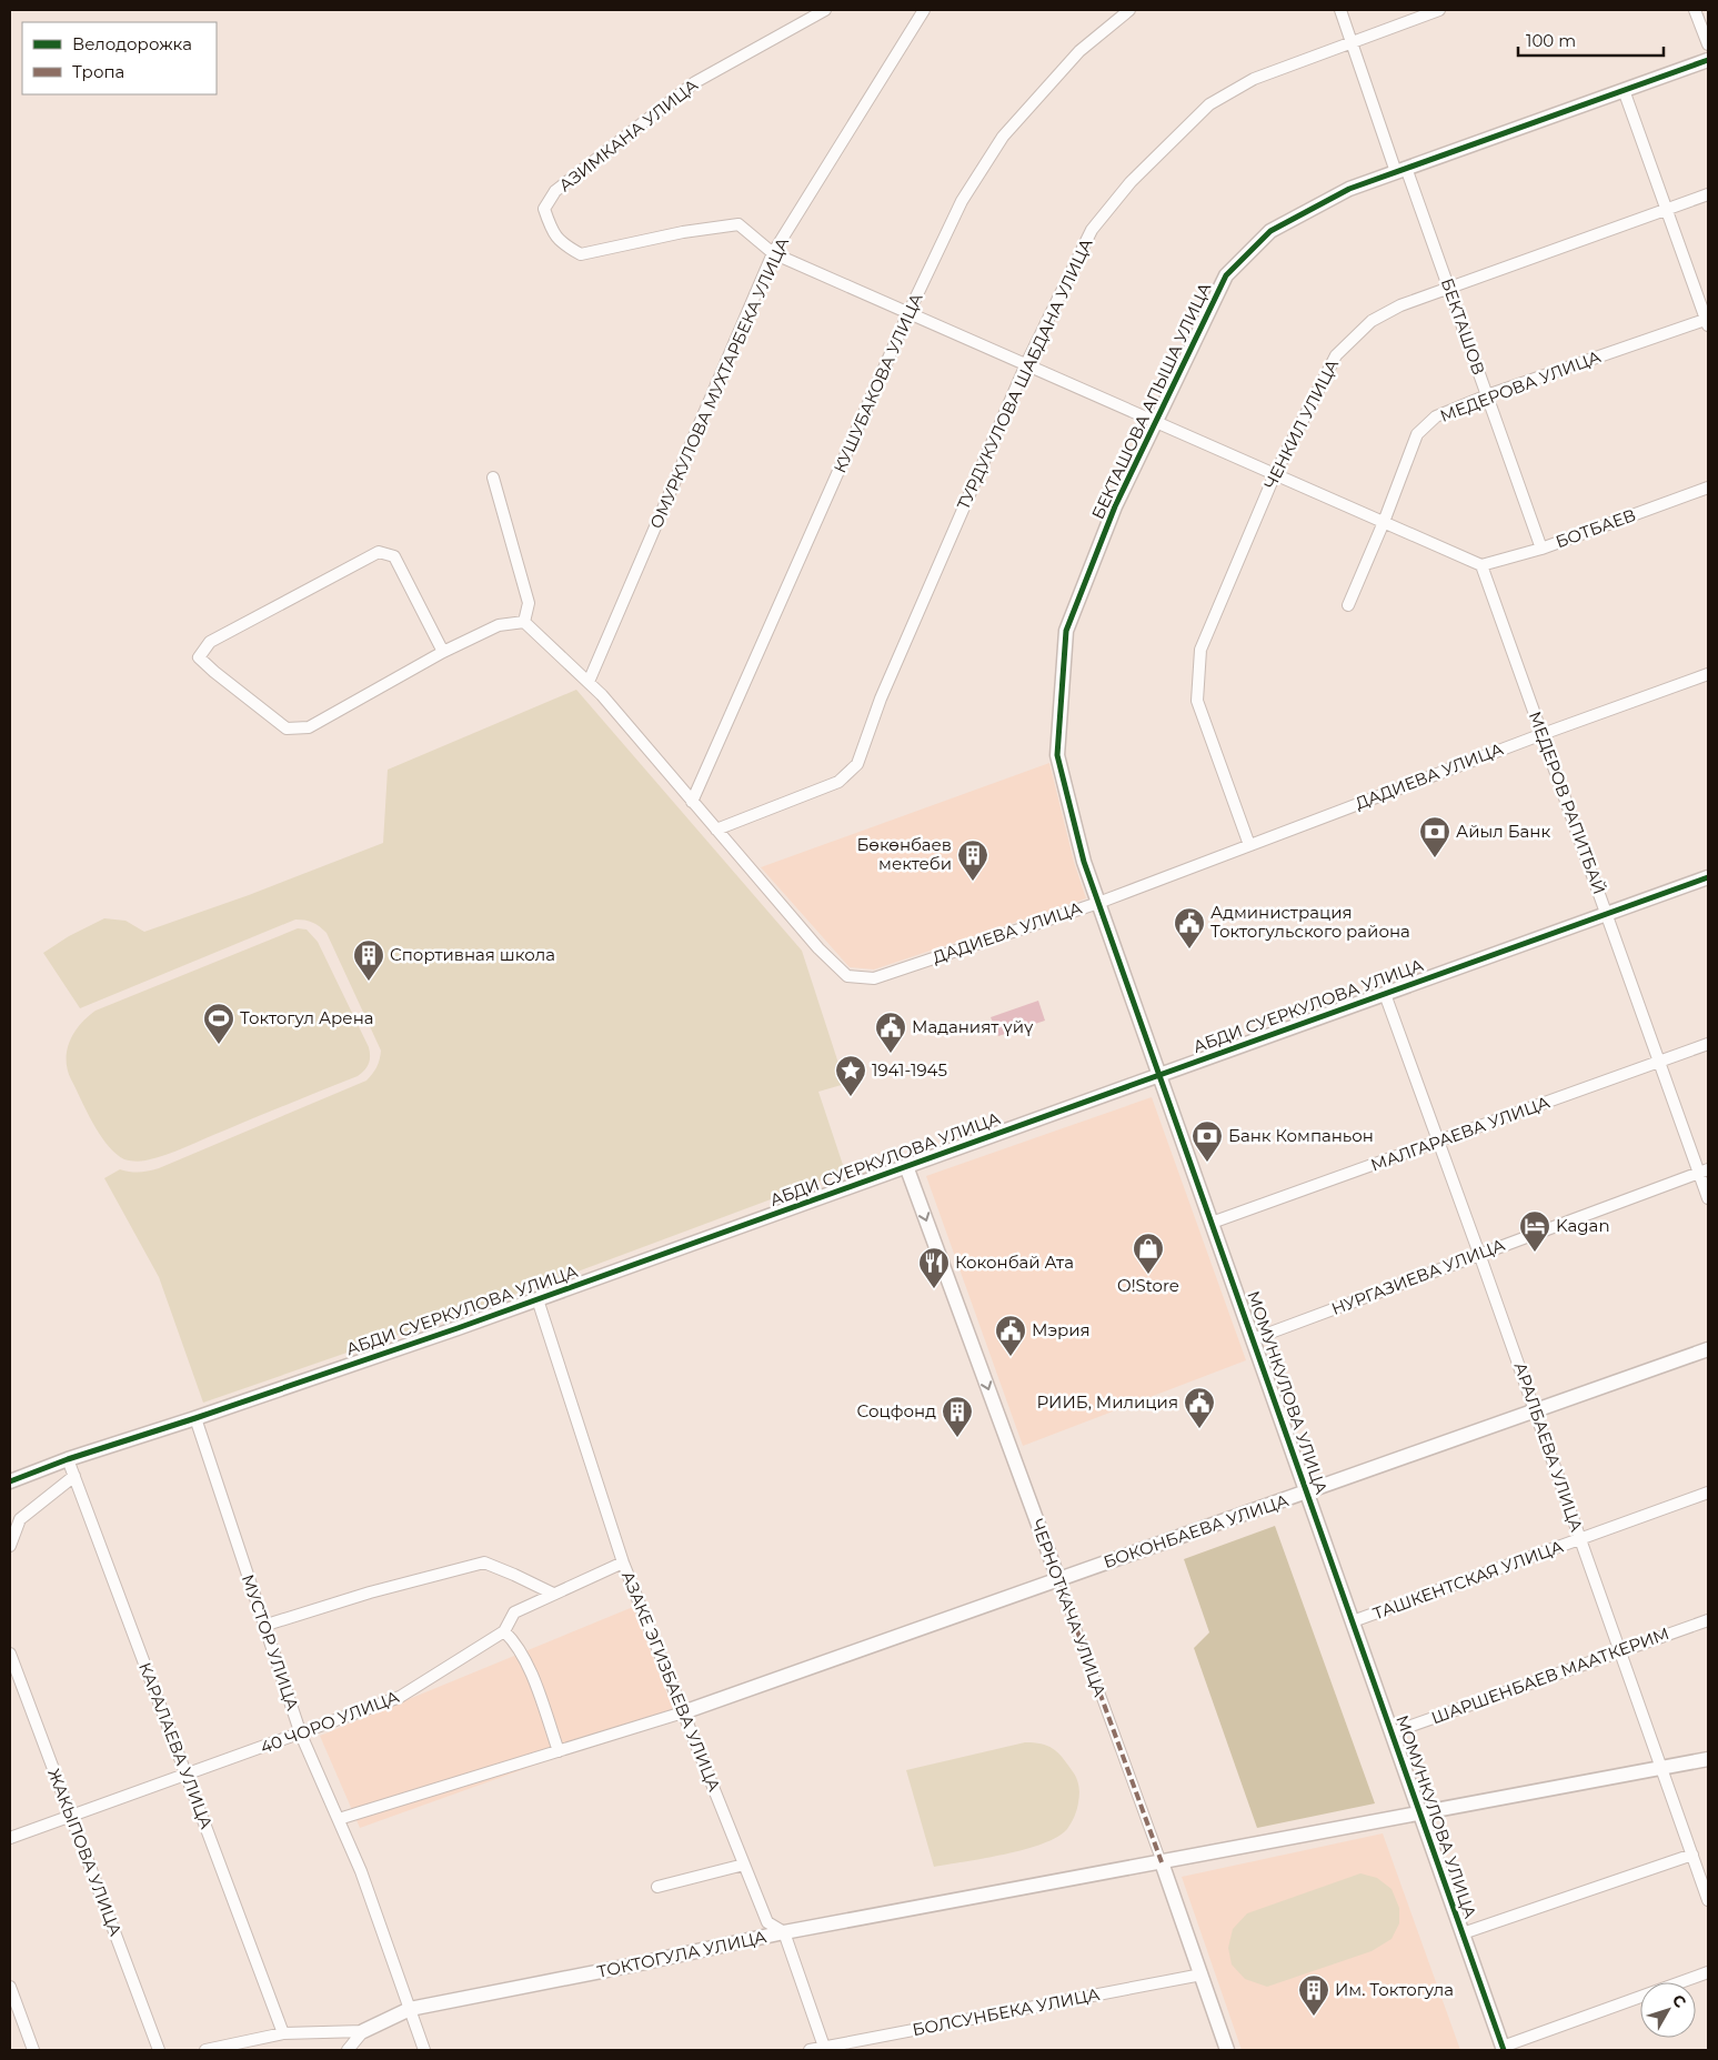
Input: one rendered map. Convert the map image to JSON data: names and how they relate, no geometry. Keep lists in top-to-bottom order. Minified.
{"streets":{"street":["АЗИМКАНА УЛИЦА","БЕКТАШОВ","ТУРДУКУЛОВА ШАБДАНА УЛИЦА","ОМУРКУЛОВА МУХТАРБЕКА УЛИЦА","КУШУБАКОВА УЛИЦА","МЕДЕРОВА УЛИЦА","БЕКТАШОВА АПЫША УЛИЦА","ЧЕНКИЛ УЛИЦА","БОТБАЕВ","ДАДИЕВА УЛИЦА","МЕДЕРОВ РАПИТБАЙ","АБДИ СУЕРКУЛОВА УЛИЦА","МАЛГАРАЕВА УЛИЦА","НУРГАЗИЕВА УЛИЦА","МОМУНКУЛОВА УЛИЦА","АРАЛБАЕВА УЛИЦА","БОКОНБАЕВА УЛИЦА","ТАШКЕНТСКАЯ УЛИЦА","ЧЕРНОТКАЧА УЛИЦА","МУСТОР УЛИЦА","ШАРШЕНБАЕВ МААТКЕРИМ","АЗАКЕ ЭГИЗБАЕВА УЛИЦА","40 ЧОРО УЛИЦА","КАРАЛАЕВА УЛИЦА","ЖАКЫПОВА УЛИЦА","ТОКТОГУЛА УЛИЦА","БОЛСУНБЕКА УЛИЦА"]},"crossings":[["АЗИМКАНА УЛИЦА","ОМУРКУЛОВА МУХТАРБЕКА УЛИЦА"],["БЕКТАШОВ","ТУРДУКУЛОВА ШАБДАНА УЛИЦА"],["БЕКТАШОВ","МЕДЕРОВА УЛИЦА"],["БЕКТАШОВ","БЕКТАШОВА АПЫША УЛИЦА"],["БЕКТАШОВ","ЧЕНКИЛ УЛИЦА"],["БЕКТАШОВ","БОТБАЕВ"],["ТУРДУКУЛОВА ШАБДАНА УЛИЦА","ДАДИЕВА УЛИЦА"],["ОМУРКУЛОВА МУХТАРБЕКА УЛИЦА","ДАДИЕВА УЛИЦА"],["КУШУБАКОВА УЛИЦА","ДАДИЕВА УЛИЦА"],["БЕКТАШОВА АПЫША УЛИЦА","МОМУНКУЛОВА УЛИЦА"],["ЧЕНКИЛ УЛИЦА","ДАДИЕВА УЛИЦА"],["БОТБАЕВ","МЕДЕРОВ РАПИТБАЙ"],["ДАДИЕВА УЛИЦА","МЕДЕРОВ РАПИТБАЙ"],["ДАДИЕВА УЛИЦА","МОМУНКУЛОВА УЛИЦА"],["МЕДЕРОВ РАПИТБАЙ","АБДИ СУЕРКУЛОВА УЛИЦА"],["МЕДЕРОВ РАПИТБАЙ","МАЛГАРАЕВА УЛИЦА"],["МЕДЕРОВ РАПИТБАЙ","НУРГАЗИЕВА УЛИЦА"],["АБДИ СУЕРКУЛОВА УЛИЦА","МОМУНКУЛОВА УЛИЦА"],["АБДИ СУЕРКУЛОВА УЛИЦА","АРАЛБАЕВА УЛИЦА"],["АБДИ СУЕРКУЛОВА УЛИЦА","ЧЕРНОТКАЧА УЛИЦА"],["АБДИ СУЕРКУЛОВА УЛИЦА","МУСТОР УЛИЦА"],["АБДИ СУЕРКУЛОВА УЛИЦА","АЗАКЕ ЭГИЗБАЕВА УЛИЦА"],["АБДИ СУЕРКУЛОВА УЛИЦА","КАРАЛАЕВА УЛИЦА"],["МАЛГАРАЕВА УЛИЦА","МОМУНКУЛОВА УЛИЦА"],["МАЛГАРАЕВА УЛИЦА","АРАЛБАЕВА УЛИЦА"],["НУРГАЗИЕВА УЛИЦА","МОМУНКУЛОВА УЛИЦА"],["НУРГАЗИЕВА УЛИЦА","АРАЛБАЕВА УЛИЦА"],["МОМУНКУЛОВА УЛИЦА","БОКОНБАЕВА УЛИЦА"],["МОМУНКУЛОВА УЛИЦА","ТАШКЕНТСКАЯ УЛИЦА"],["МОМУНКУЛОВА УЛИЦА","ШАРШЕНБАЕВ МААТКЕРИМ"],["МОМУНКУЛОВА УЛИЦА","ТОКТОГУЛА УЛИЦА"],["АРАЛБАЕВА УЛИЦА","БОКОНБАЕВА УЛИЦА"],["АРАЛБАЕВА УЛИЦА","ТАШКЕНТСКАЯ УЛИЦА"],["АРАЛБАЕВА УЛИЦА","ШАРШЕНБАЕВ МААТКЕРИМ"],["АРАЛБАЕВА УЛИЦА","ТОКТОГУЛА УЛИЦА"],["БОКОНБАЕВА УЛИЦА","ЧЕРНОТКАЧА УЛИЦА"],["БОКОНБАЕВА УЛИЦА","АЗАКЕ ЭГИЗБАЕВА УЛИЦА"],["ЧЕРНОТКАЧА УЛИЦА","ТОКТОГУЛА УЛИЦА"],["ЧЕРНОТКАЧА УЛИЦА","БОЛСУНБЕКА УЛИЦА"],["МУСТОР УЛИЦА","40 ЧОРО УЛИЦА"],["МУСТОР УЛИЦА","ТОКТОГУЛА УЛИЦА"],["АЗАКЕ ЭГИЗБАЕВА УЛИЦА","40 ЧОРО УЛИЦА"],["АЗАКЕ ЭГИЗБАЕВА УЛИЦА","ТОКТОГУЛА УЛИЦА"],["40 ЧОРО УЛИЦА","КАРАЛАЕВА УЛИЦА"],["40 ЧОРО УЛИЦА","ЖАКЫПОВА УЛИЦА"],["КАРАЛАЕВА УЛИЦА","ТОКТОГУЛА УЛИЦА"]],"one_way":["ЧЕРНОТКАЧА УЛИЦА"],"places":{"bank":["Айыл Банк","Банк Компаньон"],"building":["Бөкөнбаев мектеби","Спортивная школа","Соцфонд","Им. Токтогула"],"public building":["Администрация Токтогульского района","Маданият үйү","Мэрия","РИИБ, Милиция"],"sports":["Токтогул Арена"],"place":["1941-1945"],"hotel":["Kagan"],"shop":["O!Store"],"restaurant":["Коконбай Ата"]},"legend":["Велодорожка","Тропа"],"scale_bar":"100 m","north":"top right"}
